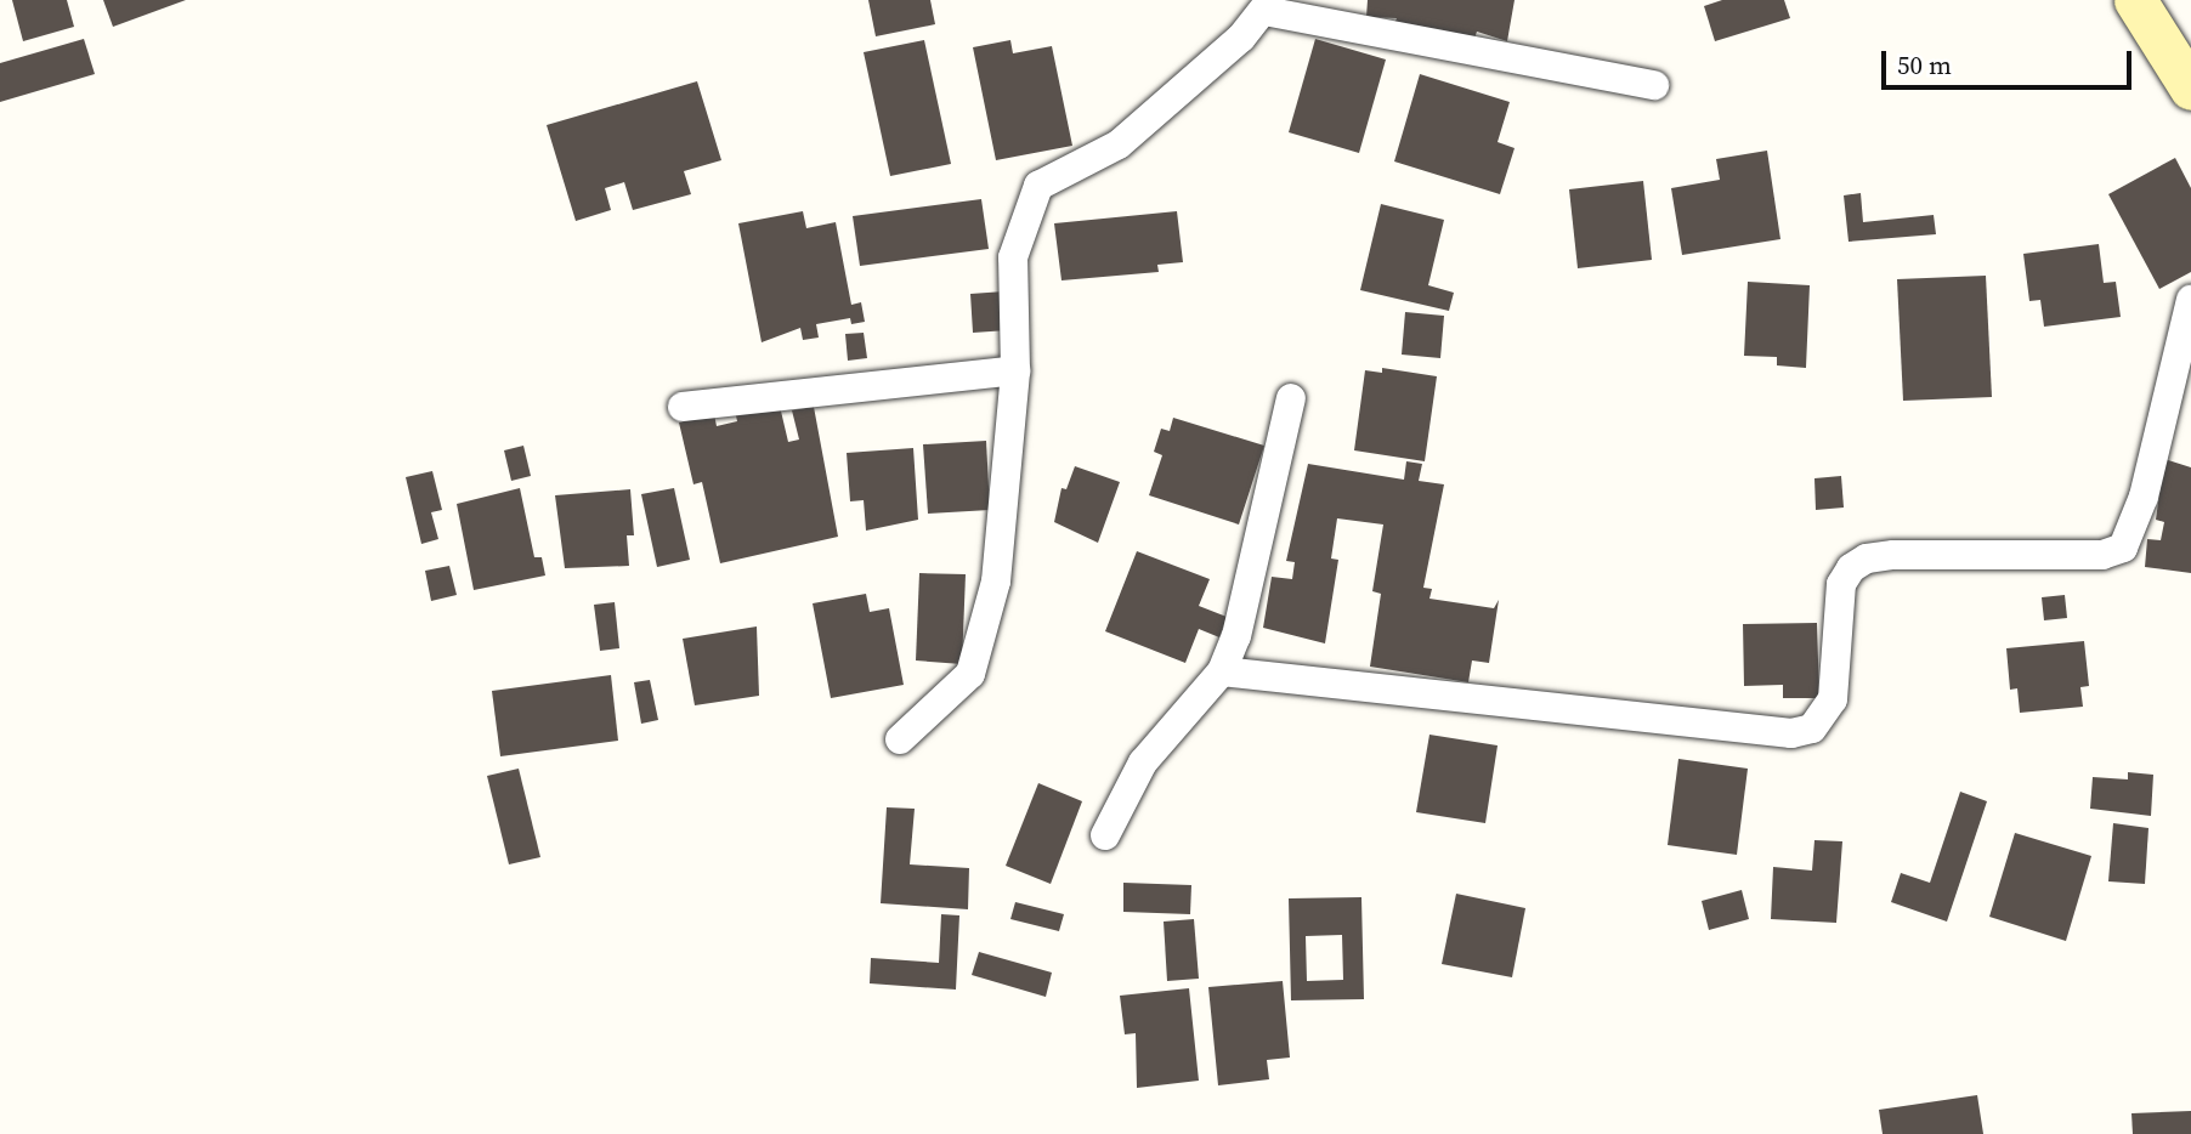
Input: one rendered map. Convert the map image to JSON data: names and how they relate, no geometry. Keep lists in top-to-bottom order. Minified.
{"scale_bar":"50 m"}
